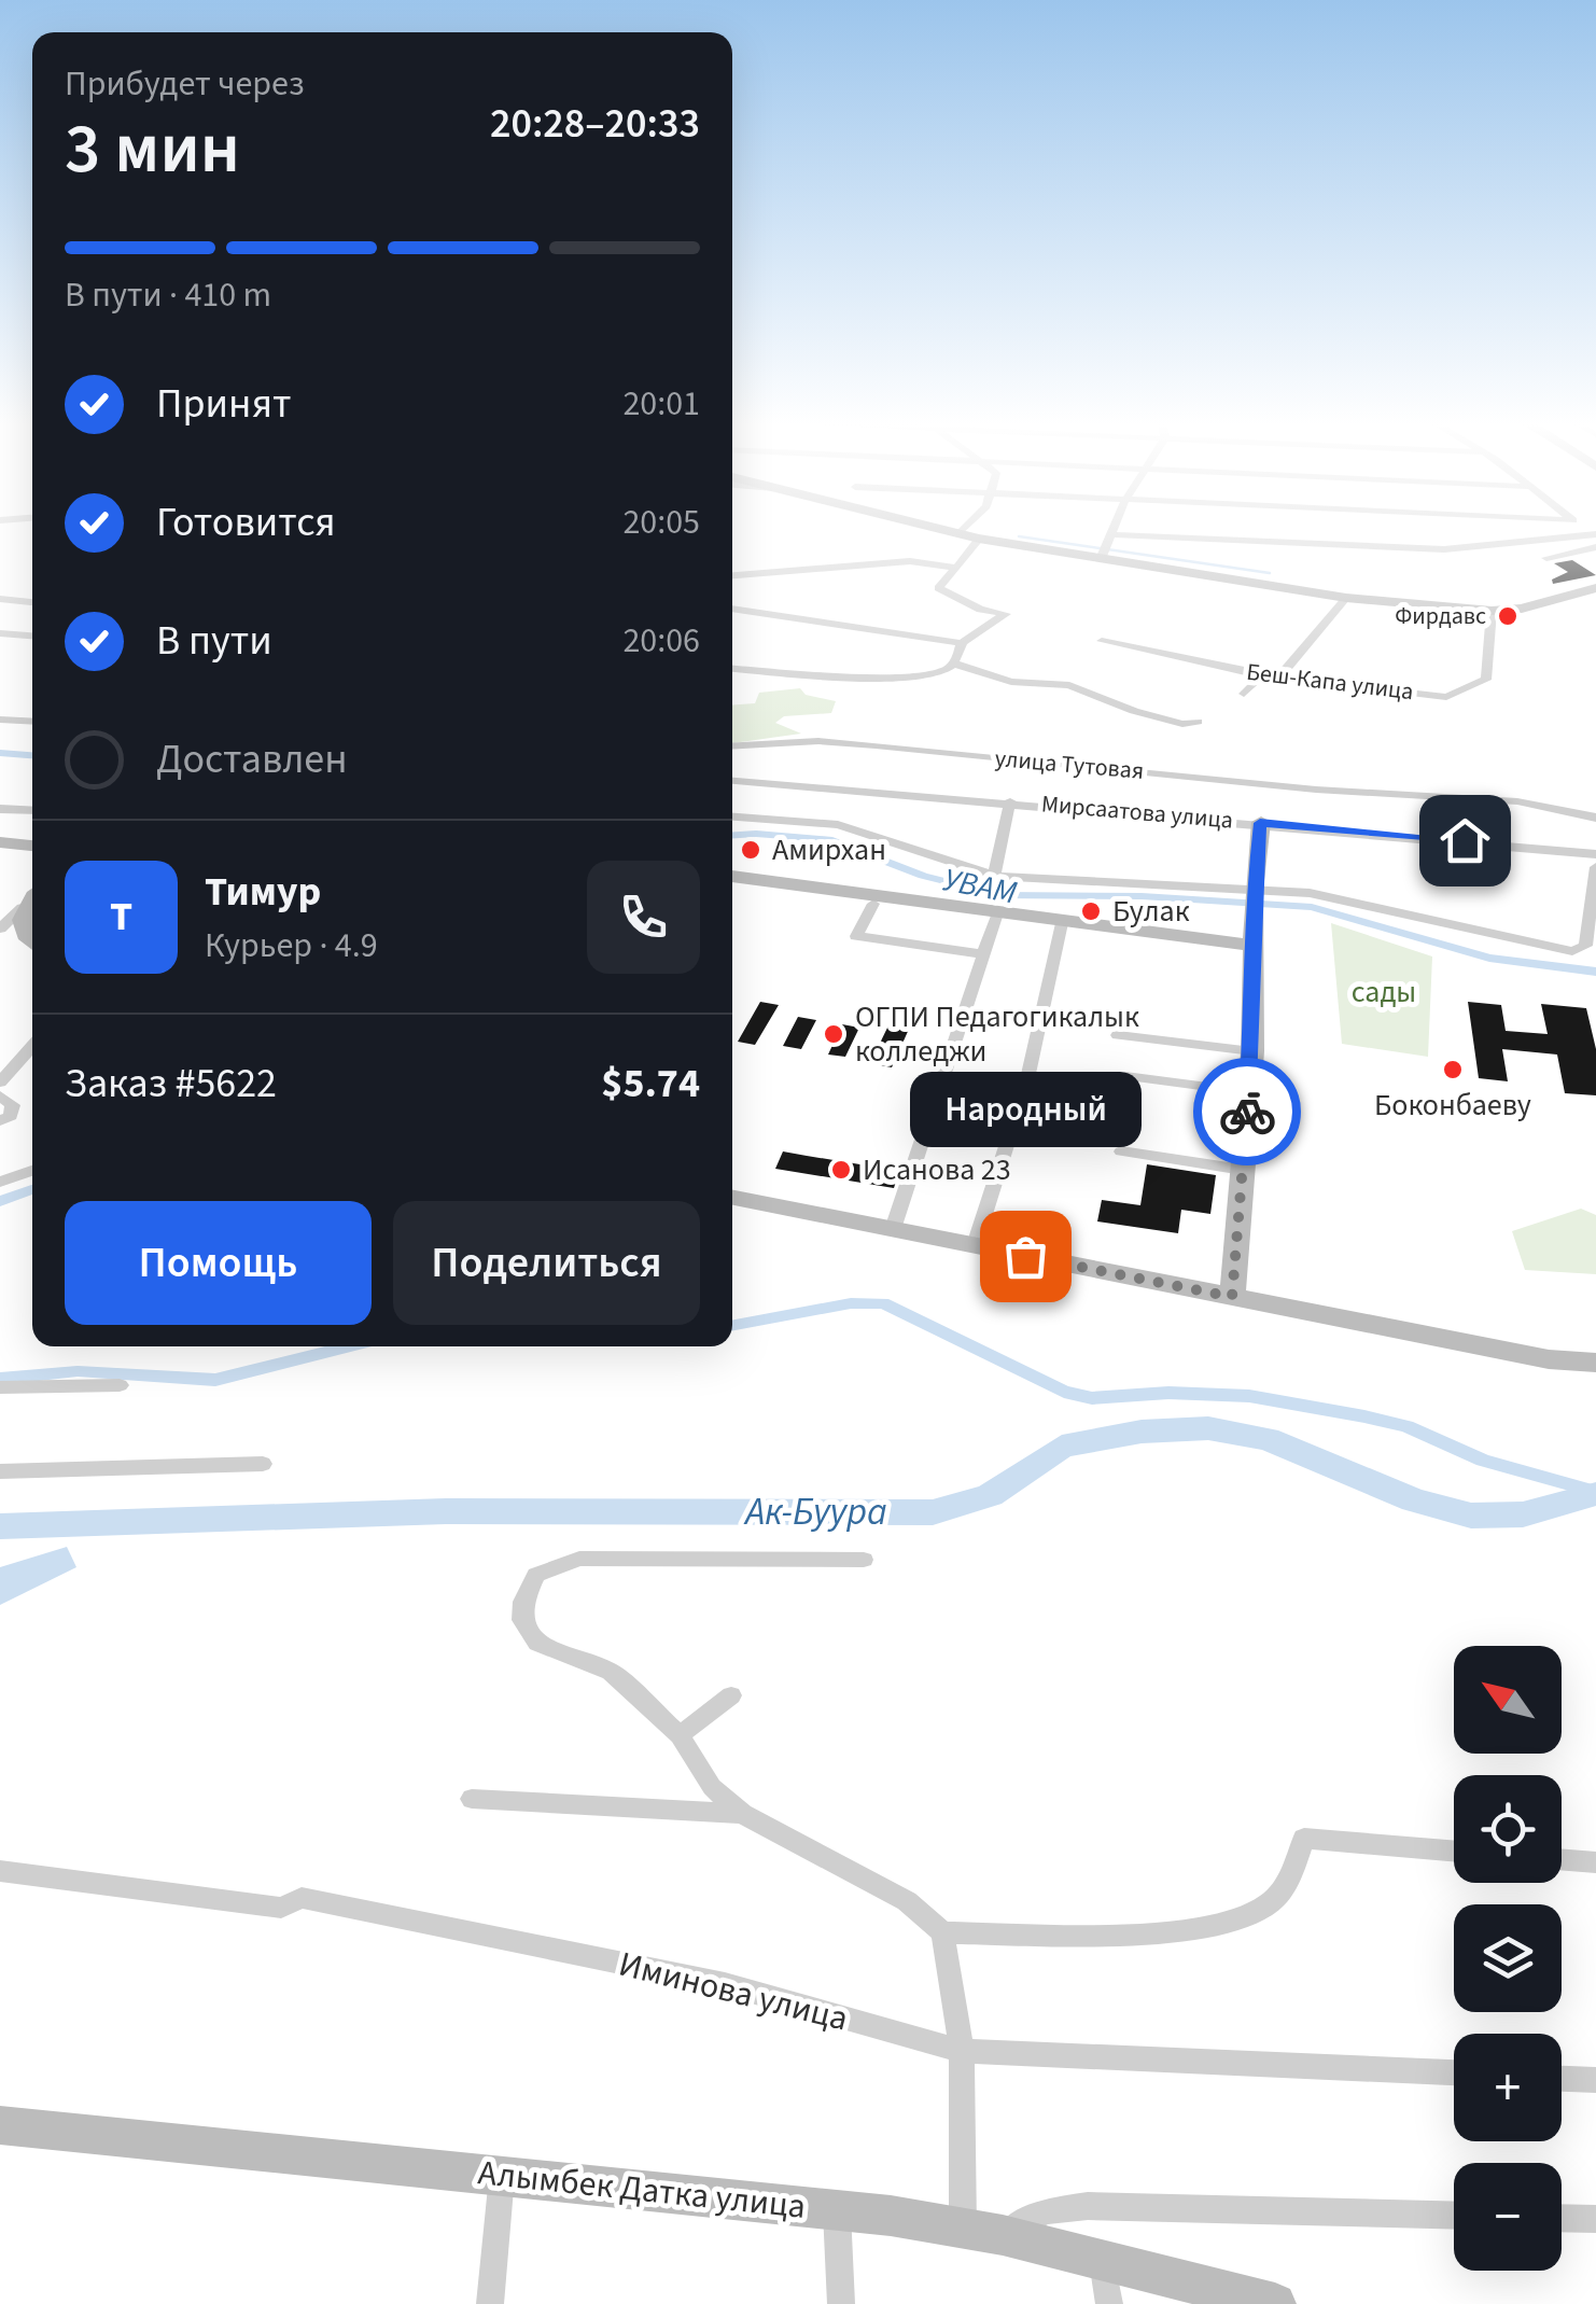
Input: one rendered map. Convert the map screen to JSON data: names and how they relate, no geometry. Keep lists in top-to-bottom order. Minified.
{"streets":{"street":["Беш-Капа улица","улица Тутовая","Мирсаатова улица","Иминова улица","Алымбек Датка улица"]},"water":["УВАМ","Ак-Буура"],"parks":["сады"],"places":["Фирдавс","Амирхан","Булак","ОГПИ Педагогикалык колледжи","Боконбаеву","Исанова 23","Народный"],"north":"top left","page":{"heading":["3 мин","Прибудет через","20:28–20:33"],"panel":["Тимур","Курьер · 4.9","Заказ #5622","$5.74"],"bar":"В пути · 410 m","list":[["Принят","20:01"],["Готовится","20:05"],["В пути","20:06"],"Доставлен"],"round":"Т","bubble":"Народный","buttons":["Помощь","Поделиться"],"map_buttons":["+","−"]}}
